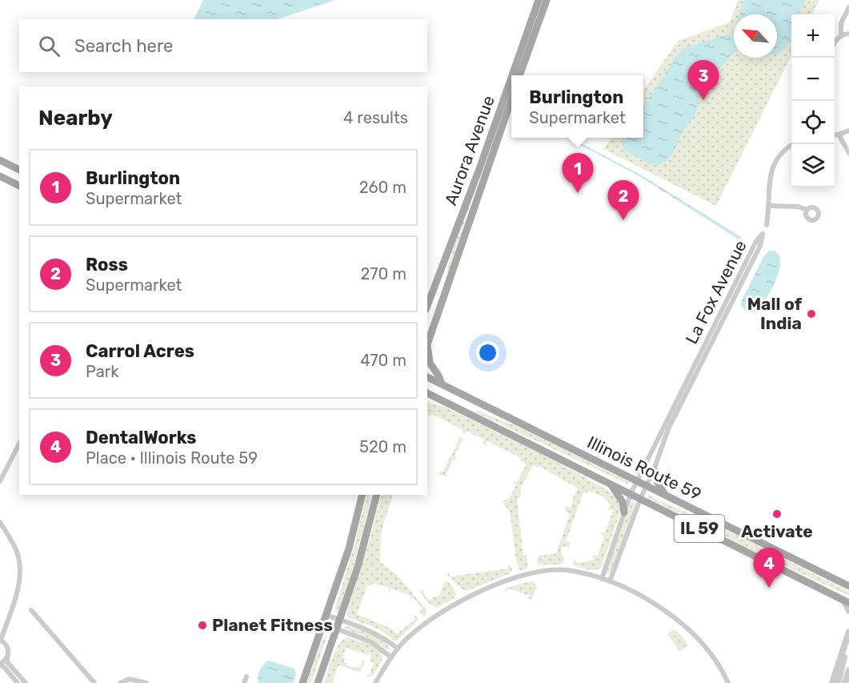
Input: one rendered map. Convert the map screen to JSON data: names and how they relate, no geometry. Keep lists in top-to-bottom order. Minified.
{"streets":{"main road":["Aurora Avenue","Illinois Route 59","IL 59"],"street":["La Fox Avenue"]},"crossings":[["La Fox Avenue","Illinois Route 59"]],"places":["Mall of India","Activate","Planet Fitness"],"north":"top left","page":{"map_buttons":["+","−"],"search":"Search here","pins":["3","1","2","4"],"popup":["Burlington","Supermarket"],"heading":["Nearby","4 results"],"list":[{"mark":"1","name":"Burlington","note":"Supermarket","value":"260 m"},{"mark":"2","name":"Ross","note":"Supermarket","value":"270 m"},{"mark":"3","name":"Carrol Acres","note":"Park","value":"470 m"},{"mark":"4","name":"DentalWorks","note":"Place · Illinois Route 59","value":"520 m"}]}}
